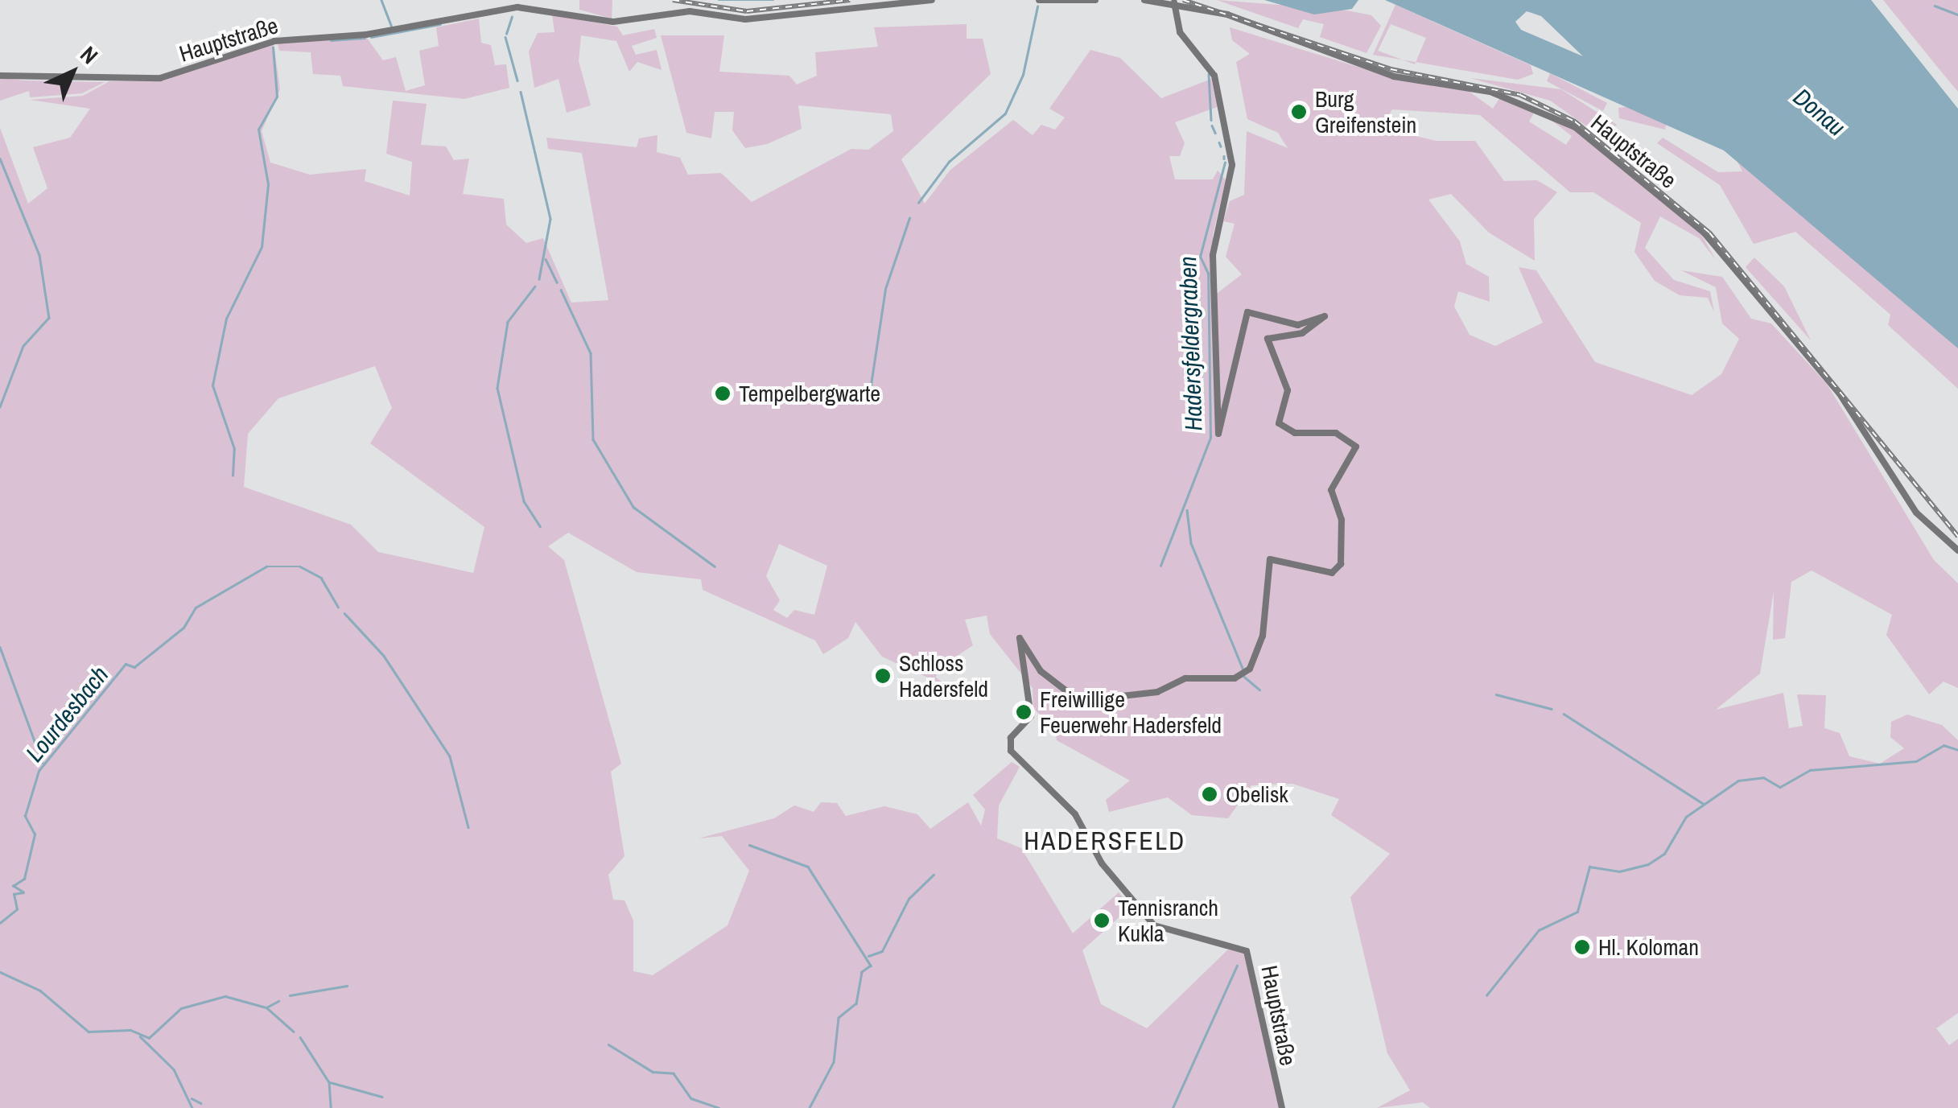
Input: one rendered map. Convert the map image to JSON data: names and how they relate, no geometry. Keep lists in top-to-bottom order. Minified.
{"streets":{"street":["Hauptstraße"]},"districts":["HADERSFELD"],"water":["Donau","Hadersfeldergraben","Lourdesbach"],"places":["Burg Greifenstein","Tempelbergwarte","Schloss Hadersfeld","Freiwillige Feuerwehr Hadersfeld","Obelisk","Tennisranch Kukla","Hl. Koloman"],"north":"top right"}
